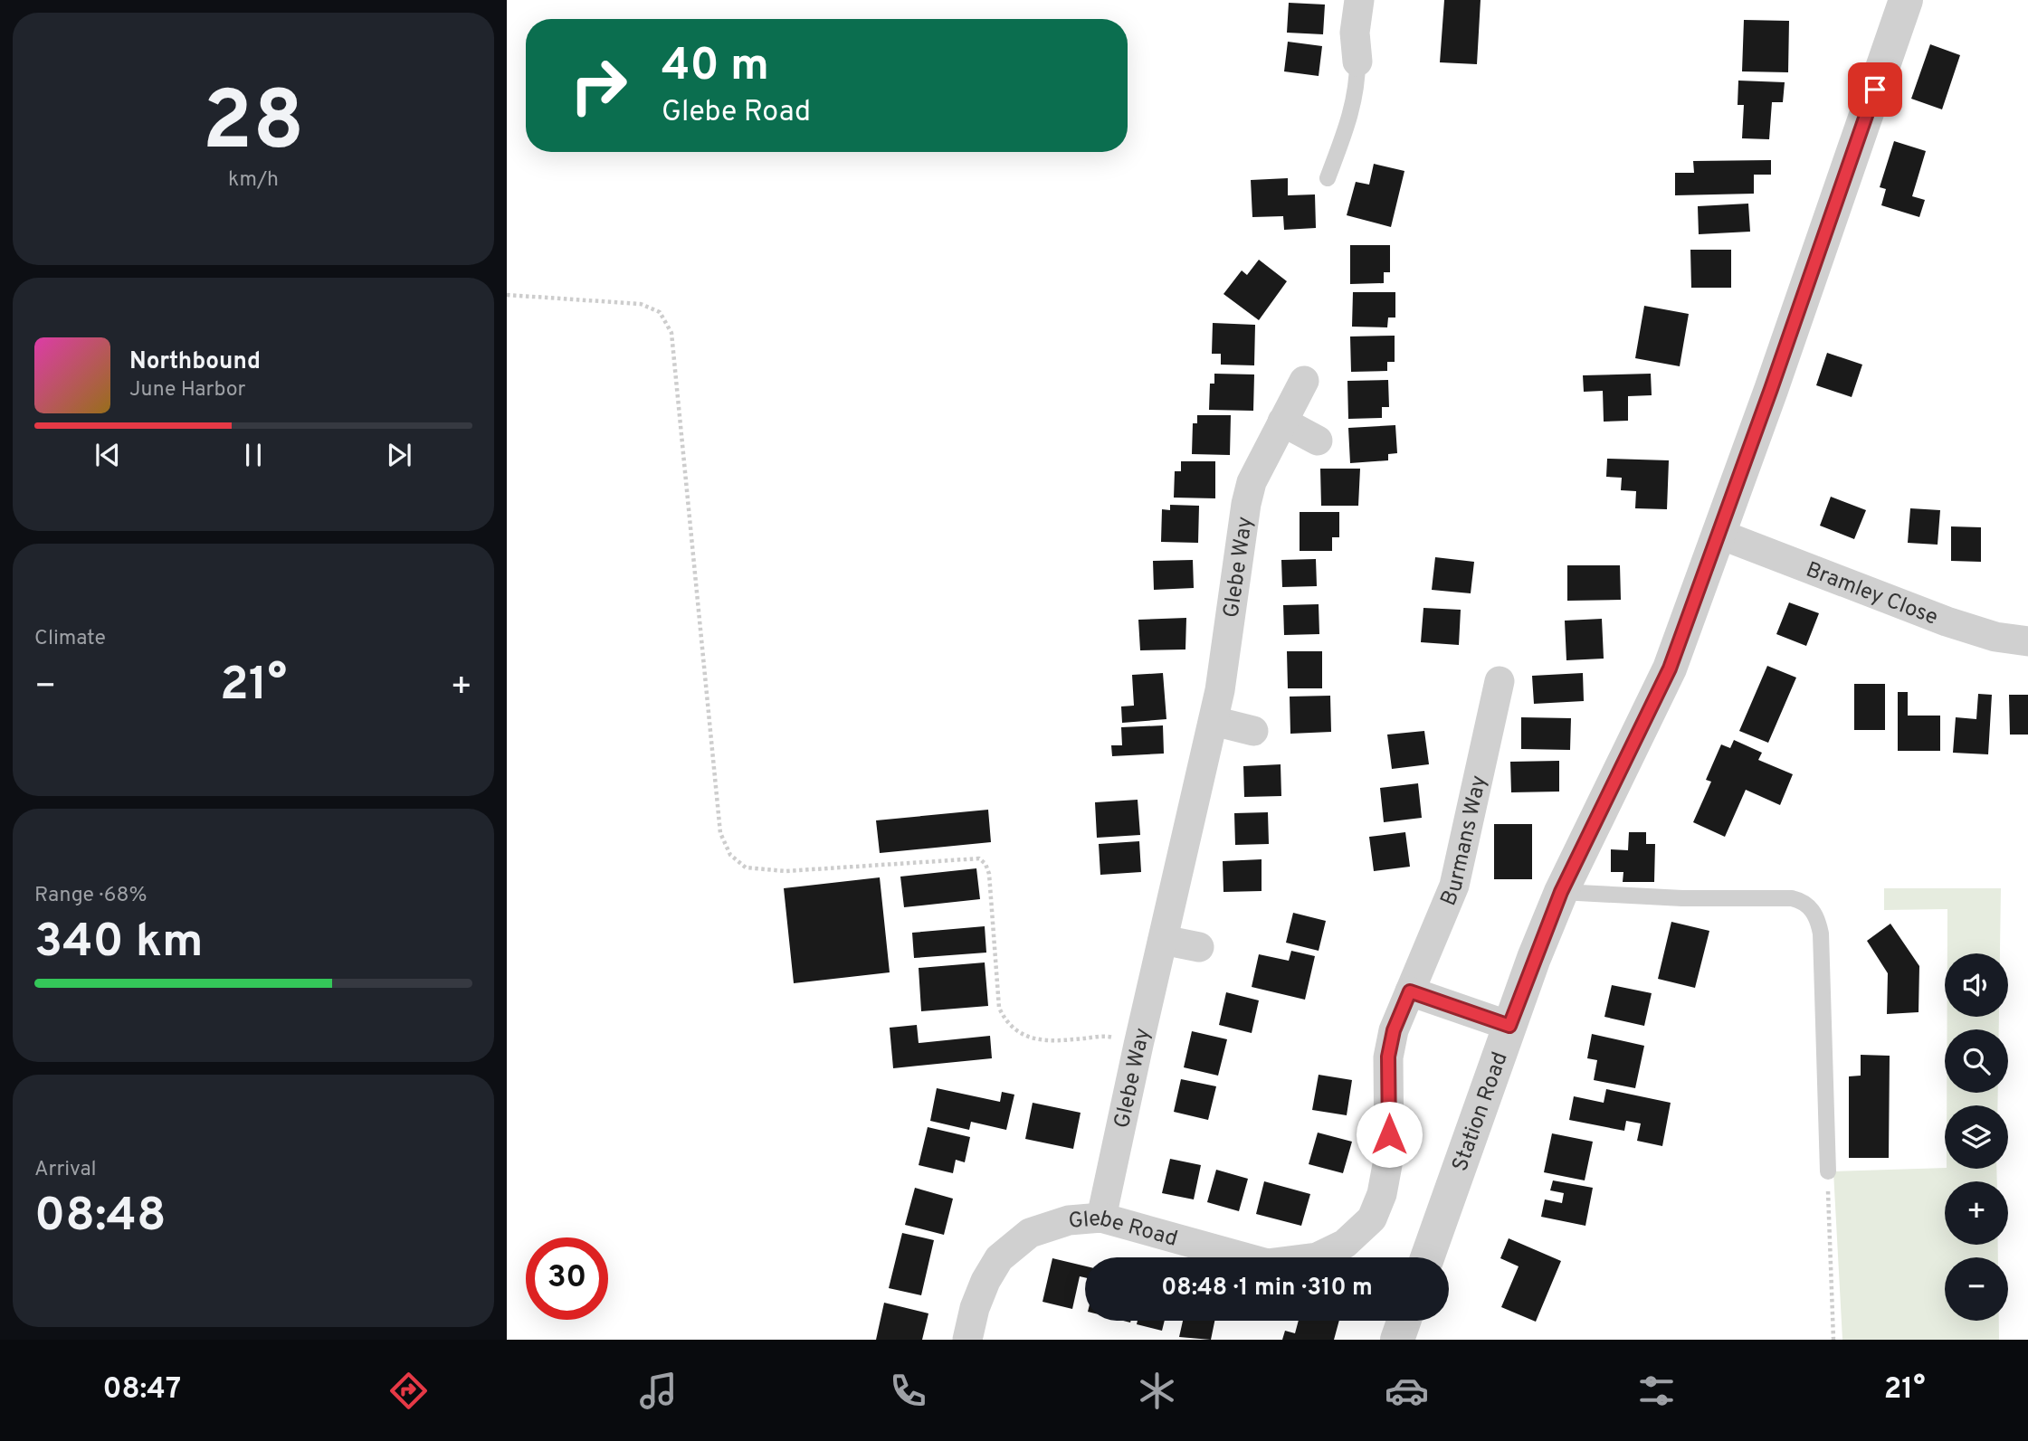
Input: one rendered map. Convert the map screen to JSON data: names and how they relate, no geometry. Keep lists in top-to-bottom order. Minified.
{"streets":{"street":["Glebe Way","Bramley Close","Burmans Way","Station Road","Glebe Road"]},"crossings":[["Glebe Way","Glebe Road"],["Bramley Close","Station Road"],["Burmans Way","Glebe Road"]],"page":{"tile":[["28","km/h"],"Climate",["Range · 68%","340 km"],["Arrival","08:48"]],"turn":["40 m","Glebe Road"],"song":["Northbound","June Harbor"],"heat":["−","21°","+"],"map_buttons":["+","−"],"limit":"30","trip":"08:48 · 1 min · 310 m","tabs":["08:47","21°"]}}
